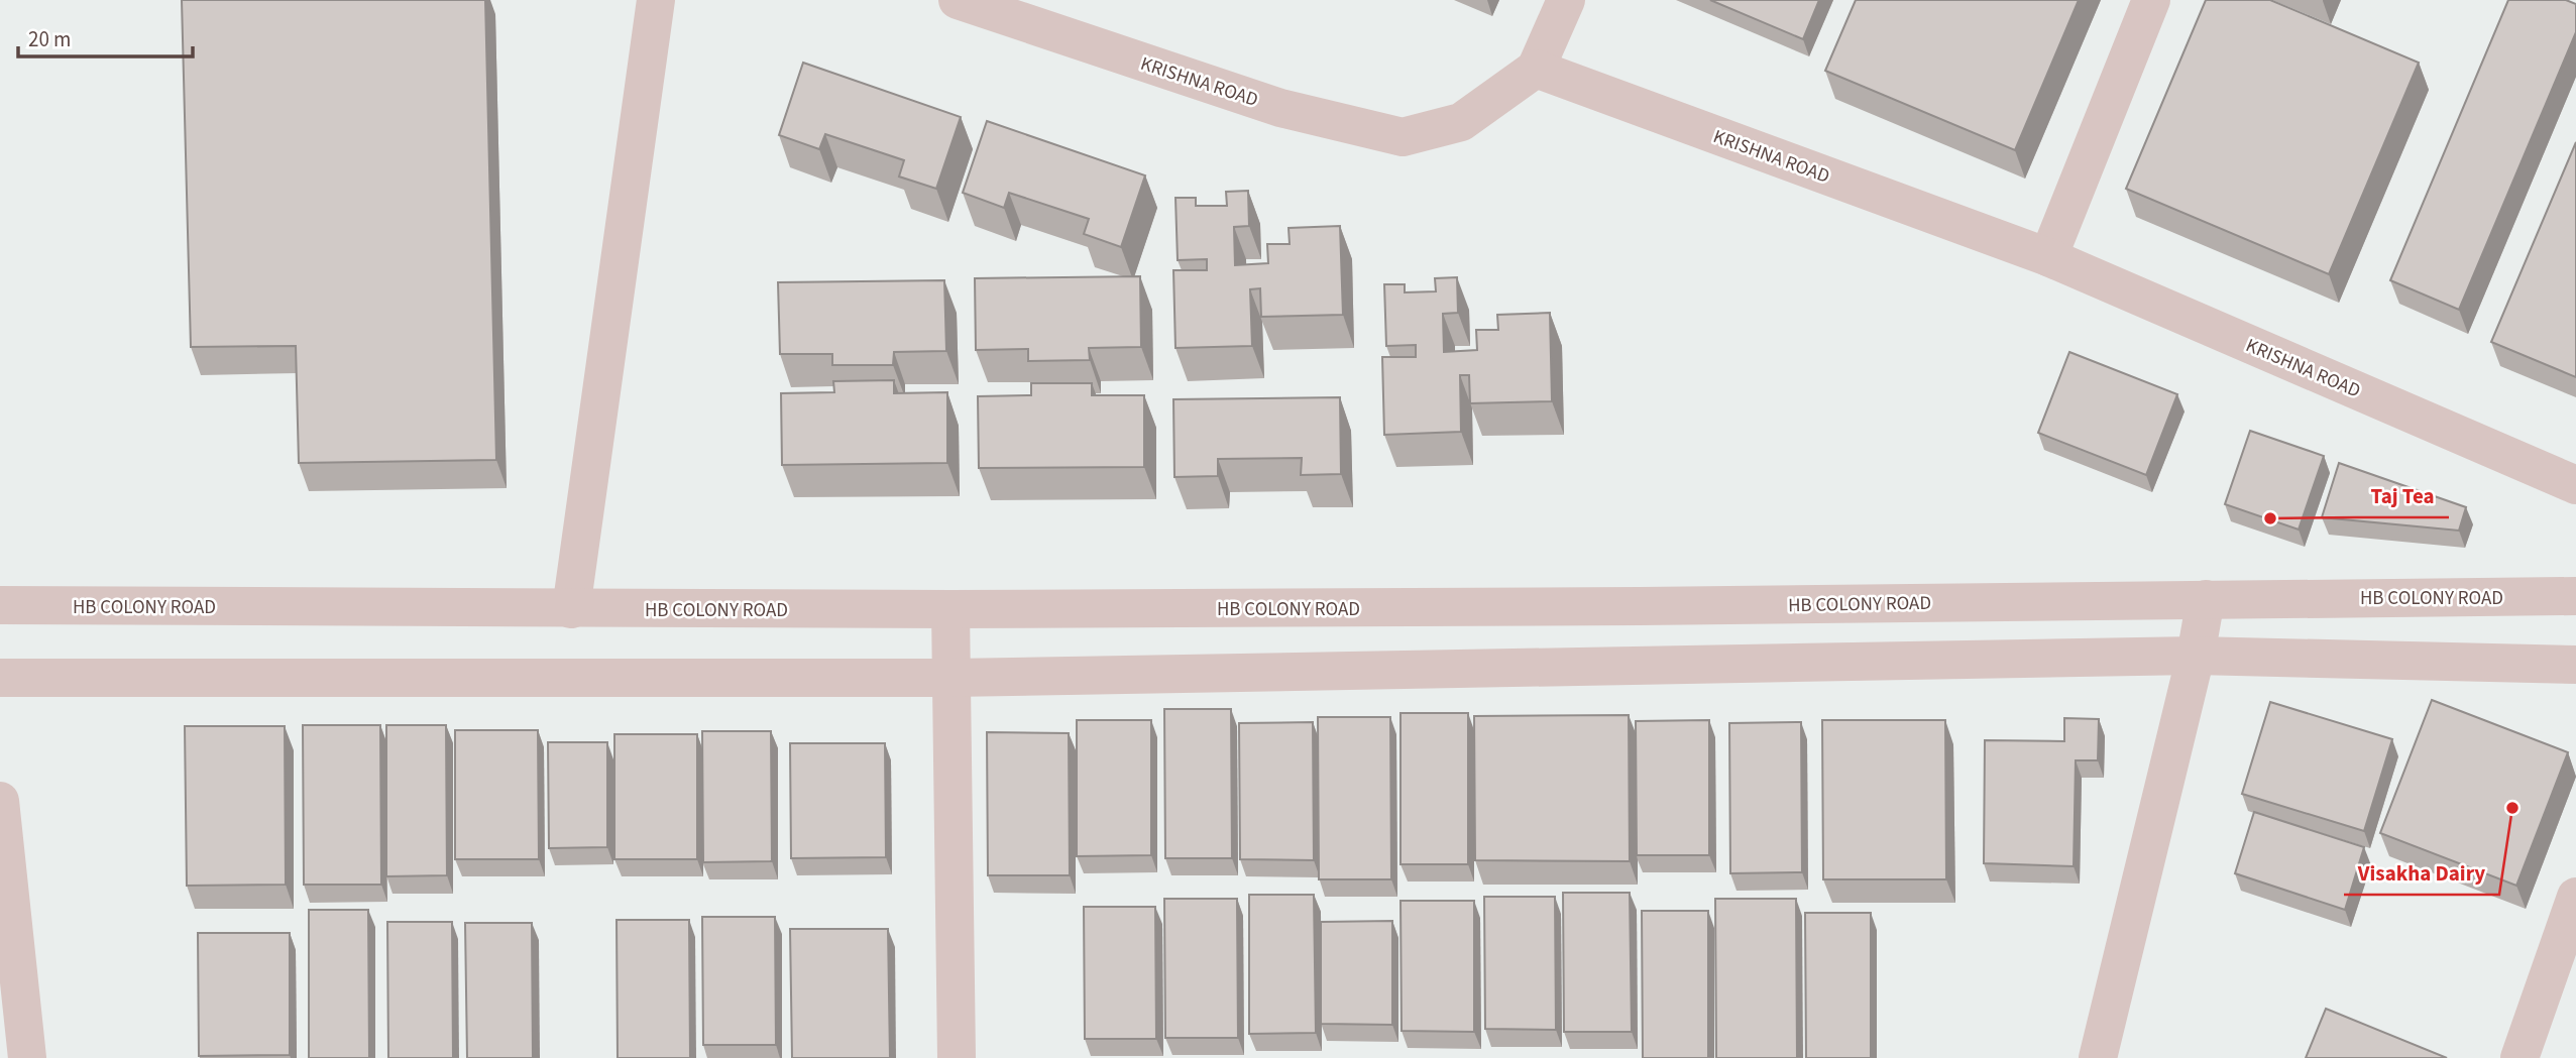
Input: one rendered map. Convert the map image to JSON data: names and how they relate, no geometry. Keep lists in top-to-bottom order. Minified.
{"streets":{"street":["KRISHNA ROAD","HB COLONY ROAD"]},"places":["Taj Tea","Visakha Dairy"],"scale_bar":"20 m"}
